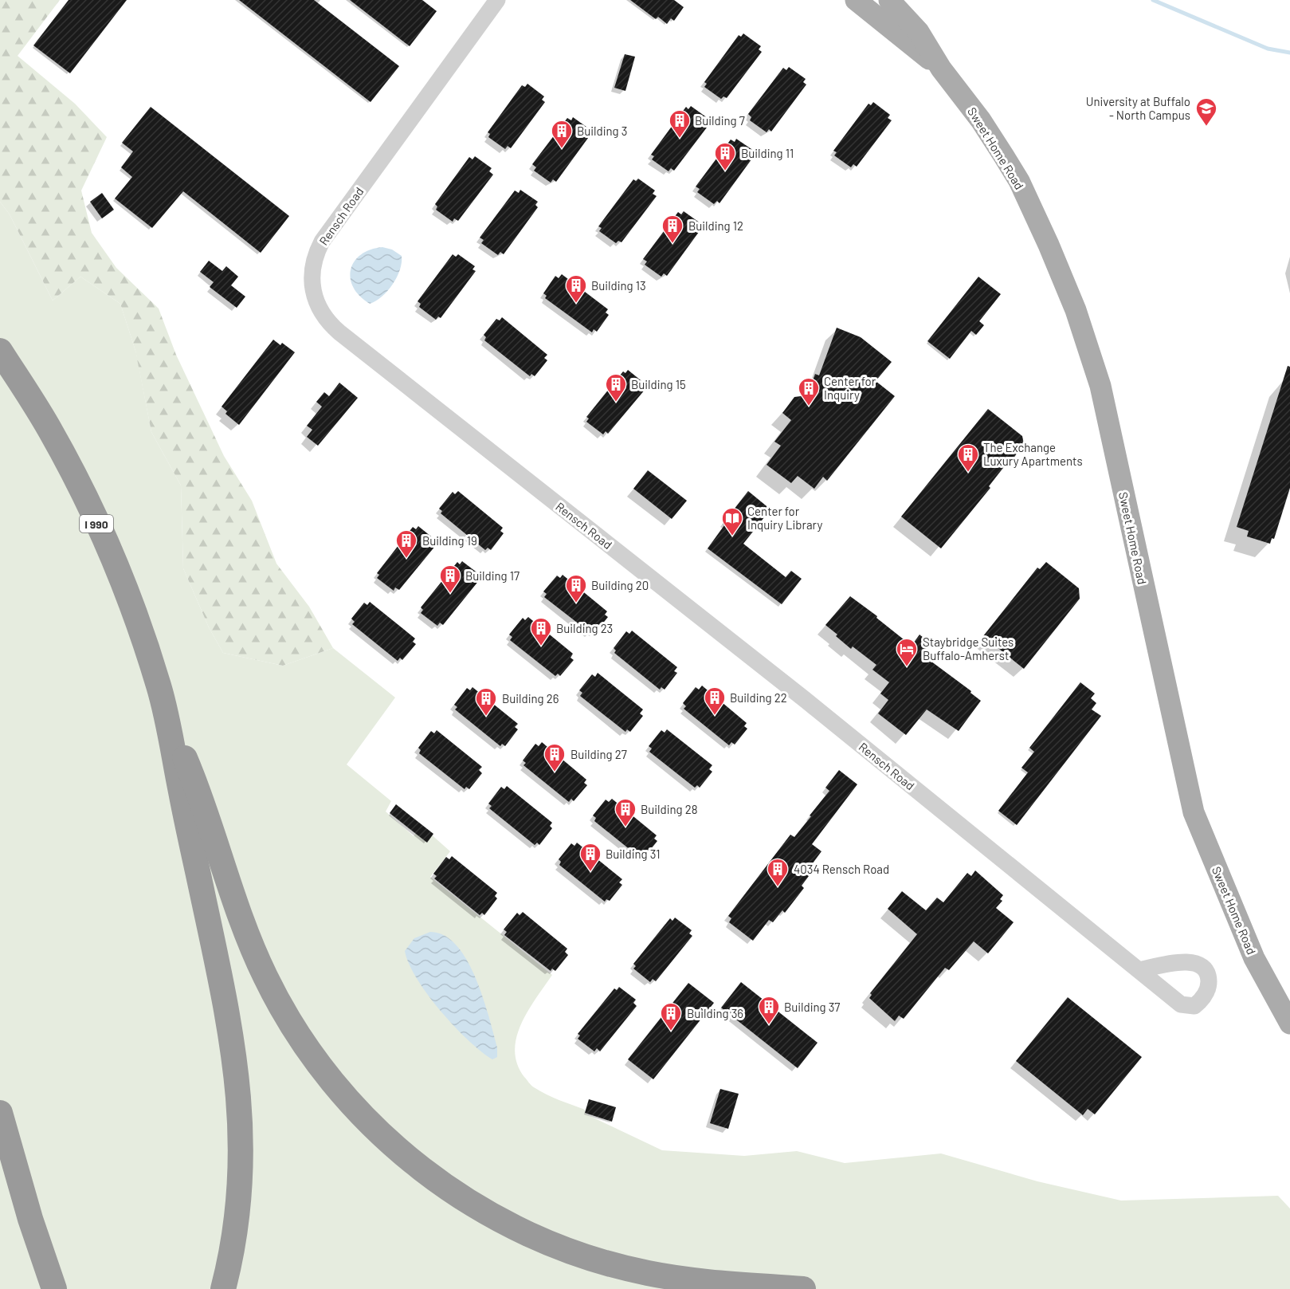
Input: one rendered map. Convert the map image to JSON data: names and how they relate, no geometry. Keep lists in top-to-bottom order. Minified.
{"streets":{"highway":["I 990"],"main road":["Sweet Home Road"],"street":["Rensch Road"]},"places":{"school or university":["University at Buffalo - North Campus"],"building":["Building 7","Building 3","Building 11","Building 12","Building 13","Building 15","Center for Inquiry","The Exchange Luxury Apartments","Building 19","Building 17","Building 20","Building 23","Building 22","Building 26","Building 27","Building 28","Building 31","4034 Rensch Road","Building 37","Building 36"],"library":["Center for Inquiry Library"],"hotel":["Staybridge Suites Buffalo-Amherst"]}}
